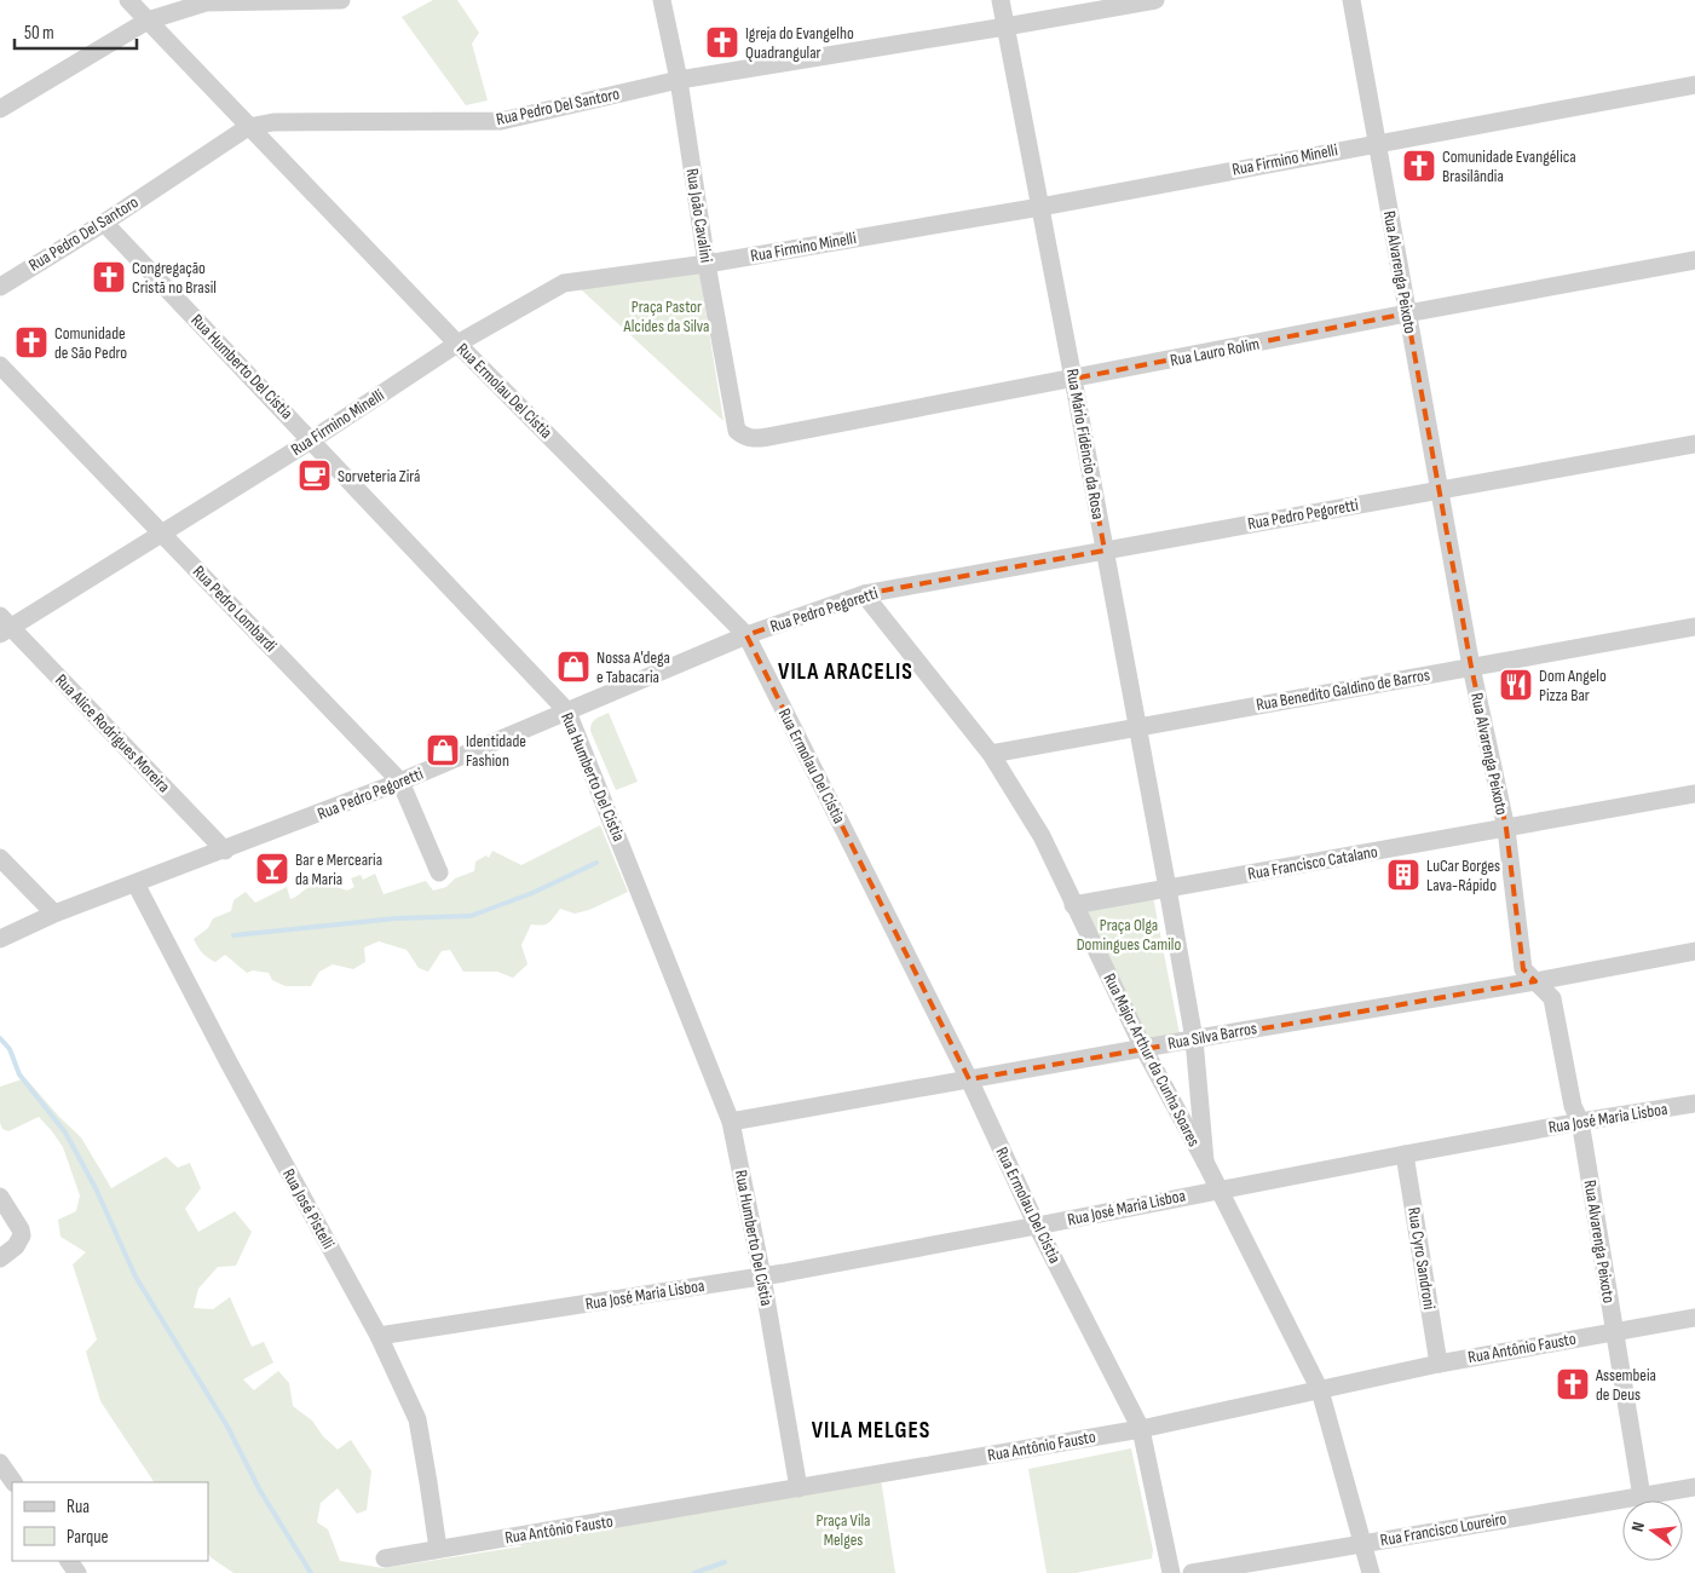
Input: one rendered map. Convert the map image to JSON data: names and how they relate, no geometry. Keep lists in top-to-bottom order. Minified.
{"streets":{"street":["Rua Pedro Del Santoro","Rua Firmino Minelli","Rua João Cavalini","Rua Alvarenga Peixoto","Rua Lauro Rolim","Rua Humberto Del Cístia","Rua Ermolau Del Cístia","Rua Mário Fidêncio da Rosa","Rua Pedro Pegoretti","Rua Pedro Lombardi","Rua Benedito Galdino de Barros","Rua Alice Rodrigues Moreira","Rua Francisco Catalano","Rua Silva Barros","Rua Major Arthur da Cunha Soares","Rua José Maria Lisboa","Rua José Pistelli","Rua Cyro Sandroni","Rua Antônio Fausto","Rua Francisco Loureiro"]},"crossings":[["Rua Pedro Del Santoro","Rua João Cavalini"],["Rua Pedro Del Santoro","Rua Humberto Del Cístia"],["Rua Pedro Del Santoro","Rua Ermolau Del Cístia"],["Rua Pedro Del Santoro","Rua Mário Fidêncio da Rosa"],["Rua Firmino Minelli","Rua João Cavalini"],["Rua Firmino Minelli","Rua Alvarenga Peixoto"],["Rua Firmino Minelli","Rua Humberto Del Cístia"],["Rua Firmino Minelli","Rua Ermolau Del Cístia"],["Rua Firmino Minelli","Rua Mário Fidêncio da Rosa"],["Rua Firmino Minelli","Rua Pedro Lombardi"],["Rua Firmino Minelli","Rua Alice Rodrigues Moreira"],["Rua João Cavalini","Rua Lauro Rolim"],["Rua Alvarenga Peixoto","Rua Lauro Rolim"],["Rua Alvarenga Peixoto","Rua Pedro Pegoretti"],["Rua Alvarenga Peixoto","Rua Benedito Galdino de Barros"],["Rua Alvarenga Peixoto","Rua Francisco Catalano"],["Rua Alvarenga Peixoto","Rua Silva Barros"],["Rua Alvarenga Peixoto","Rua José Maria Lisboa"],["Rua Alvarenga Peixoto","Rua Antônio Fausto"],["Rua Alvarenga Peixoto","Rua Francisco Loureiro"],["Rua Lauro Rolim","Rua Mário Fidêncio da Rosa"],["Rua Humberto Del Cístia","Rua Pedro Pegoretti"],["Rua Humberto Del Cístia","Rua Silva Barros"],["Rua Humberto Del Cístia","Rua José Maria Lisboa"],["Rua Humberto Del Cístia","Rua Antônio Fausto"],["Rua Ermolau Del Cístia","Rua Pedro Pegoretti"],["Rua Ermolau Del Cístia","Rua Silva Barros"],["Rua Ermolau Del Cístia","Rua José Maria Lisboa"],["Rua Ermolau Del Cístia","Rua Antônio Fausto"],["Rua Mário Fidêncio da Rosa","Rua Pedro Pegoretti"],["Rua Mário Fidêncio da Rosa","Rua Benedito Galdino de Barros"],["Rua Mário Fidêncio da Rosa","Rua Francisco Catalano"],["Rua Mário Fidêncio da Rosa","Rua Major Arthur da Cunha Soares"],["Rua Pedro Pegoretti","Rua Pedro Lombardi"],["Rua Pedro Pegoretti","Rua Alice Rodrigues Moreira"],["Rua Pedro Pegoretti","Rua Major Arthur da Cunha Soares"],["Rua Pedro Pegoretti","Rua José Pistelli"],["Rua Benedito Galdino de Barros","Rua Major Arthur da Cunha Soares"],["Rua Francisco Catalano","Rua Major Arthur da Cunha Soares"],["Rua Silva Barros","Rua Major Arthur da Cunha Soares"],["Rua Major Arthur da Cunha Soares","Rua José Maria Lisboa"],["Rua Major Arthur da Cunha Soares","Rua Antônio Fausto"],["Rua Major Arthur da Cunha Soares","Rua Francisco Loureiro"],["Rua José Maria Lisboa","Rua José Pistelli"],["Rua José Maria Lisboa","Rua Cyro Sandroni"],["Rua José Pistelli","Rua Antônio Fausto"],["Rua Cyro Sandroni","Rua Antônio Fausto"]],"districts":["VILA ARACELIS","VILA MELGES"],"parks":["Praça Pastor Alcides da Silva","Praça Olga Domingues Camilo","Praça Vila Melges"],"places":{"church":["Igreja do Evangelho Quadrangular","Comunidade Evangélica Brasilândia","Congregação Cristã no Brasil","Comunidade de São Pedro","Assembeia de Deus"],"cafe":["Sorveteria Zirá"],"shop":["Nossa A'dega e Tabacaria","Identidade Fashion"],"restaurant":["Dom Angelo Pizza Bar"],"bar":["Bar e Mercearia da Maria"],"building":["LuCar Borges Lava-Rápido"]},"legend":["Rua","Parque"],"scale_bar":"50 m","north":"left"}
